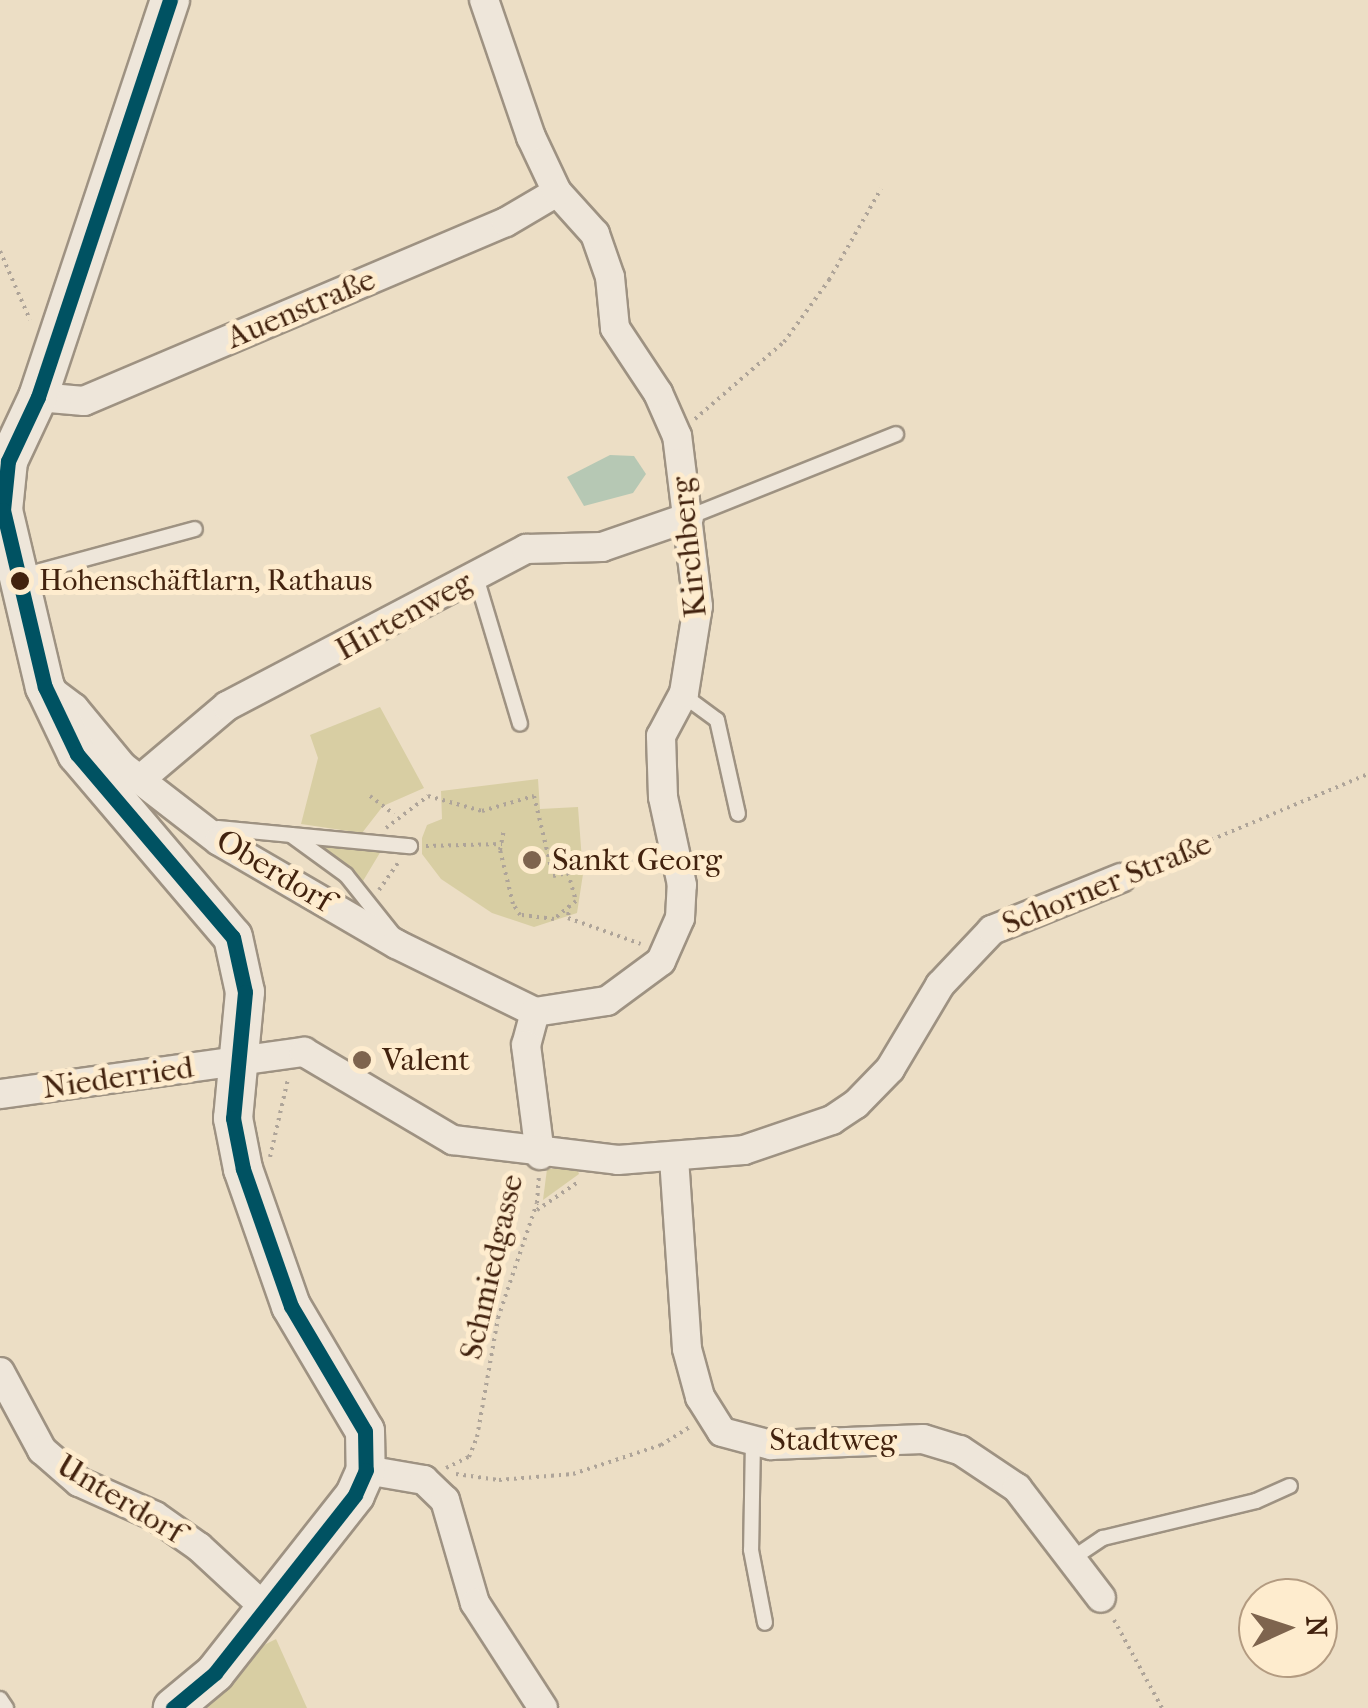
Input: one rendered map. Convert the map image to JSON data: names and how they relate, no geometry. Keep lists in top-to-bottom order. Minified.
{"streets":{"street":["Auenstraße","Kirchberg","Hirtenweg","Oberdorf","Schorner Straße","Niederried","Stadtweg","Unterdorf"],"path":["Schmiedgasse"]},"crossings":[["Auenstraße","Kirchberg"],["Kirchberg","Hirtenweg"],["Kirchberg","Oberdorf"],["Hirtenweg","Oberdorf"],["Schorner Straße","Schmiedgasse"],["Schmiedgasse","Stadtweg"]],"places":["Hohenschäftlarn, Rathaus","Sankt Georg","Valent"],"north":"right"}
